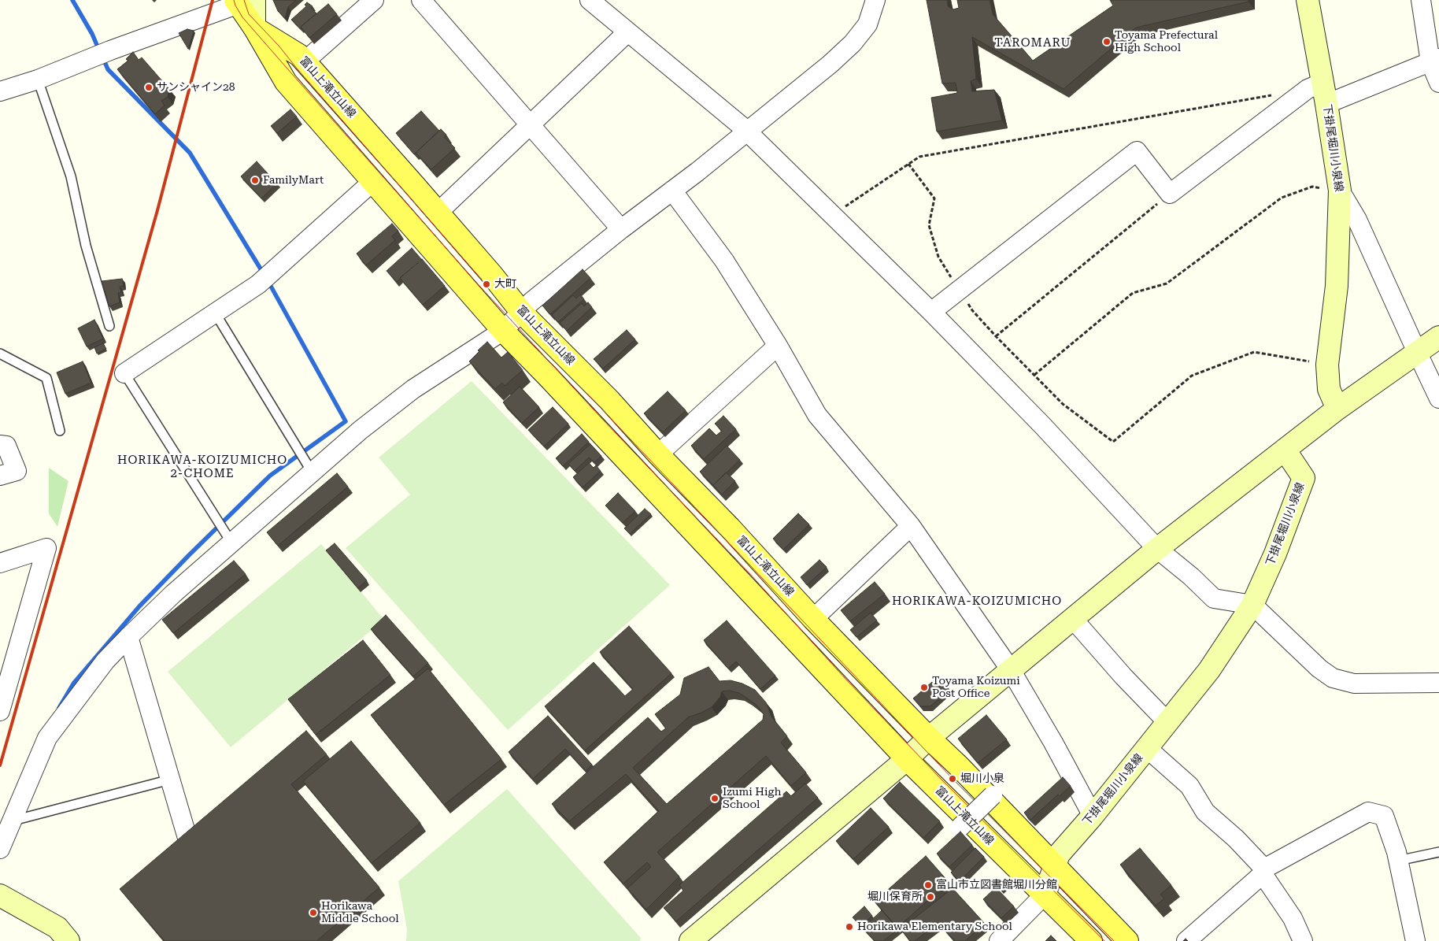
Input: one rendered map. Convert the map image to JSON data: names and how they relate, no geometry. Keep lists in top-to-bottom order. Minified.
{"streets":{"main road":["富山上滝立山線","下掛尾堀川小泉線"]},"crossings":[["富山上滝立山線","下掛尾堀川小泉線"]],"districts":["TAROMARU","HORIKAWA-KOIZUMICHO 2-CHOME","HORIKAWA-KOIZUMICHO"],"places":["Toyama Prefectural High School","サンシャイン28","FamilyMart","大町","Toyama Koizumi Post Office","堀川小泉","Izumi High School","富山市立図書館堀川分館","堀川保育所","Horikawa Middle School","Horikawa Elementary School"]}
